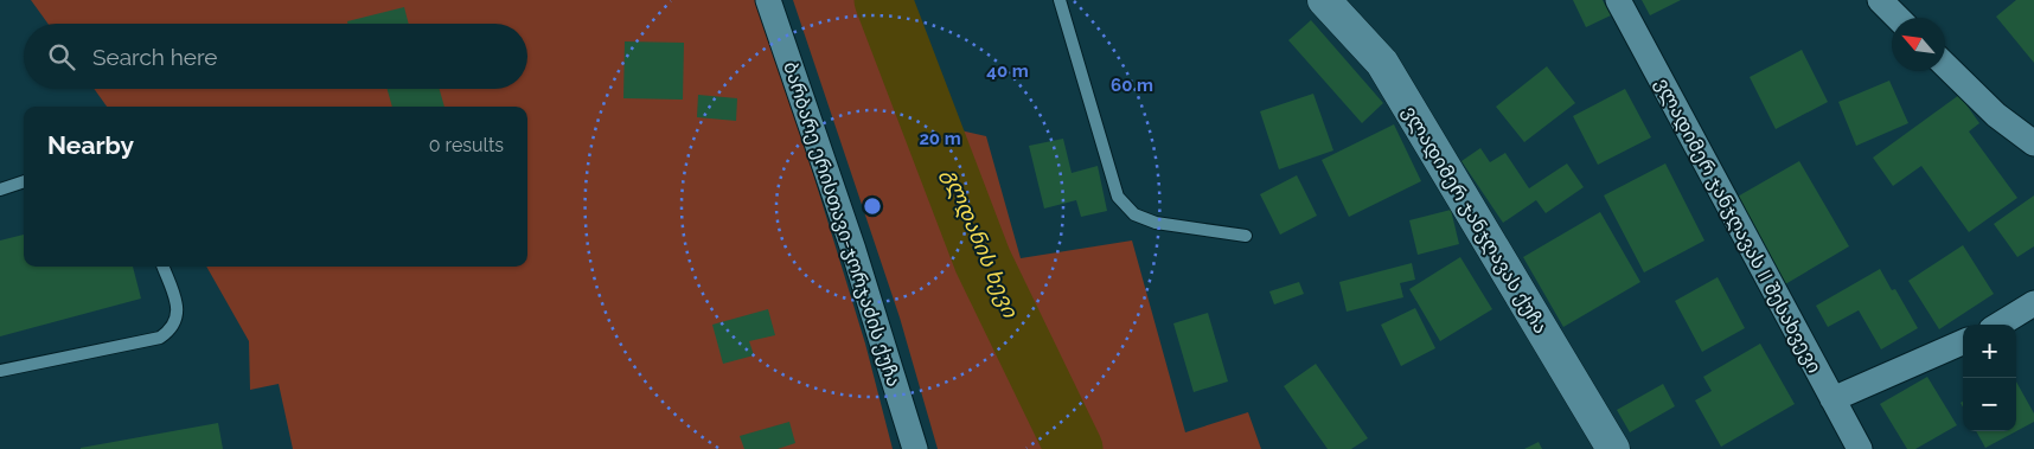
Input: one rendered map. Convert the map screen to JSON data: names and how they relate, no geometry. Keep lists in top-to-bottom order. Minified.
{"streets":{"street":["ვლადიმერ ჯანჯღავას ქუჩა","ბარბარე ერისთავი-ჯორჯაძის ქუჩა","ვლადიმერ ჯანჯღავას II შესახვევი"]},"water":["გლდანის ხევი"],"north":"top left","page":{"search":"Search here","heading":["Nearby","0 results"],"map_buttons":["+","−"]},"rings":["40 m","60 m","20 m"]}
